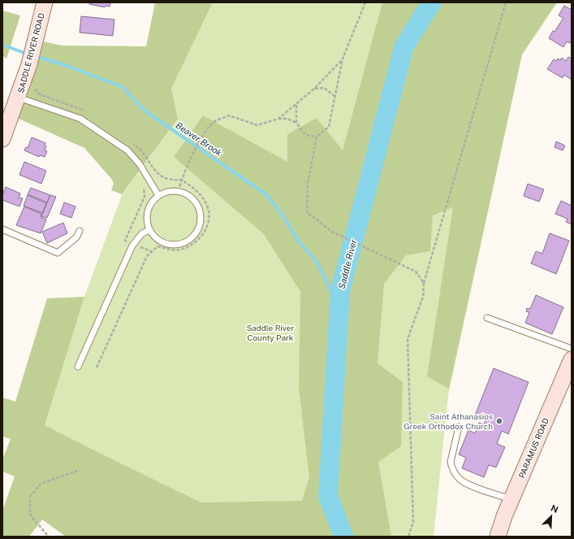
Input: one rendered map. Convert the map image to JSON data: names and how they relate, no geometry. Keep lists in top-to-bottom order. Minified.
{"streets":{"main road":["SADDLE RIVER ROAD","PARAMUS ROAD"]},"water":["Beaver Brook","Saddle River"],"parks":["Saddle River County Park"],"places":["Saint Athanasios Greek Orthodox Church"],"north":"top right"}
